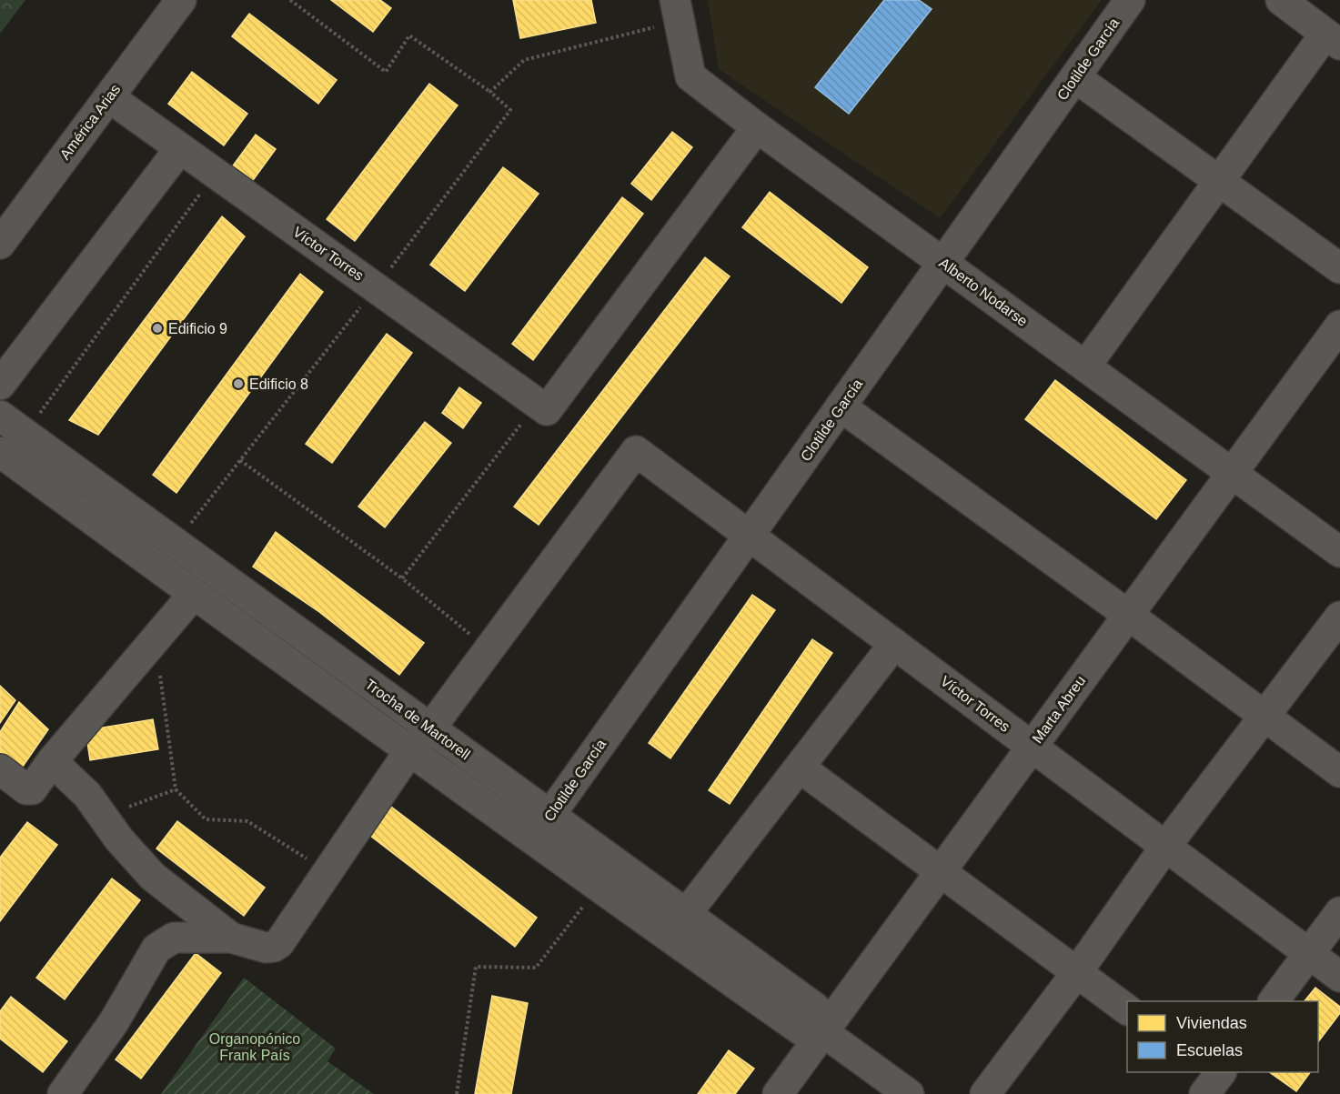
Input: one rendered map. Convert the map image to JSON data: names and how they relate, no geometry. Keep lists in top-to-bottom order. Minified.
{"streets":{"street":["Clotilde García","América Arias","Víctor Torres","Alberto Nodarse","Marta Abreu","Trocha de Martorell"]},"crossings":[["Clotilde García","Víctor Torres"],["Clotilde García","Alberto Nodarse"],["Clotilde García","Trocha de Martorell"],["América Arias","Víctor Torres"],["Víctor Torres","Marta Abreu"],["Alberto Nodarse","Marta Abreu"],["Marta Abreu","Trocha de Martorell"]],"parks":["Organopónico Frank País"],"places":["Edificio 9","Edificio 8"],"legend":["Viviendas","Escuelas"]}
